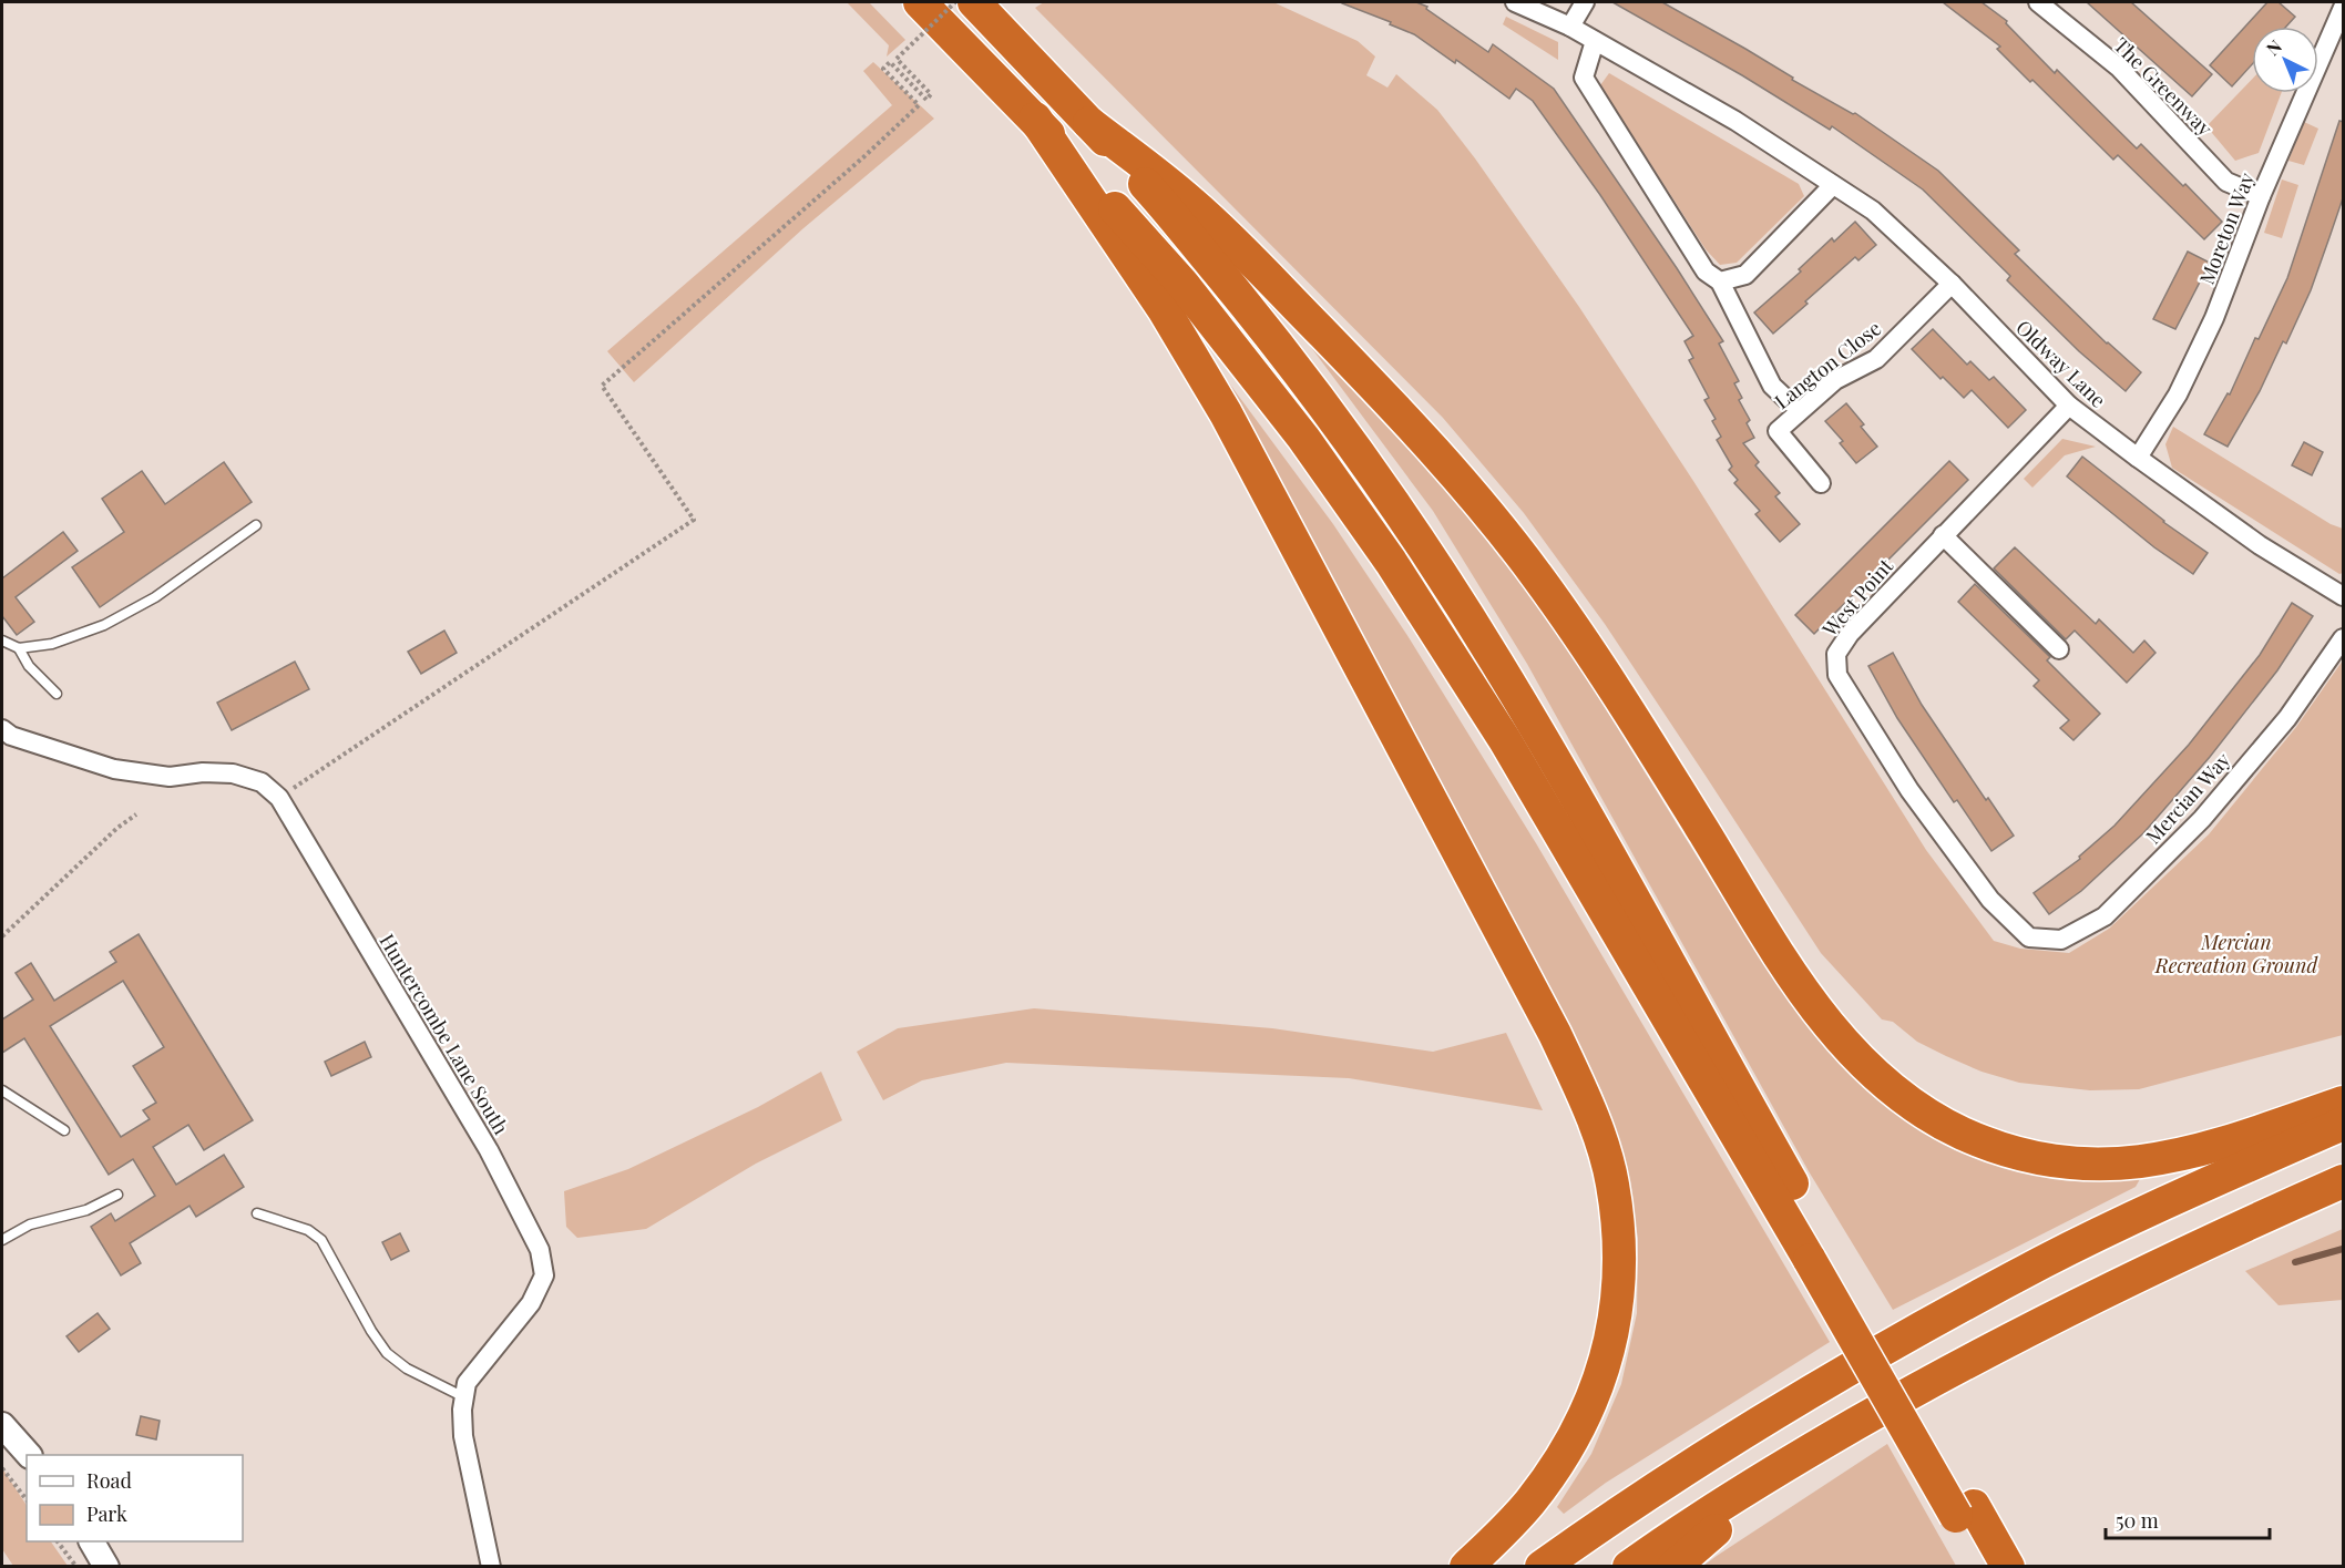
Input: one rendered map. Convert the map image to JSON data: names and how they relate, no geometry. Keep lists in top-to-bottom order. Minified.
{"streets":{"street":["The Greenway","Moreton Way","Oldway Lane","Langton Close","West Point","Mercian Way","Huntercombe Lane South"]},"crossings":[["The Greenway","Moreton Way"],["Moreton Way","Oldway Lane"],["Oldway Lane","Langton Close"],["Oldway Lane","West Point"],["West Point","Mercian Way"]],"parks":["Mercian Recreation Ground"],"legend":["Road","Park"],"scale_bar":"50 m","north":"top left"}
